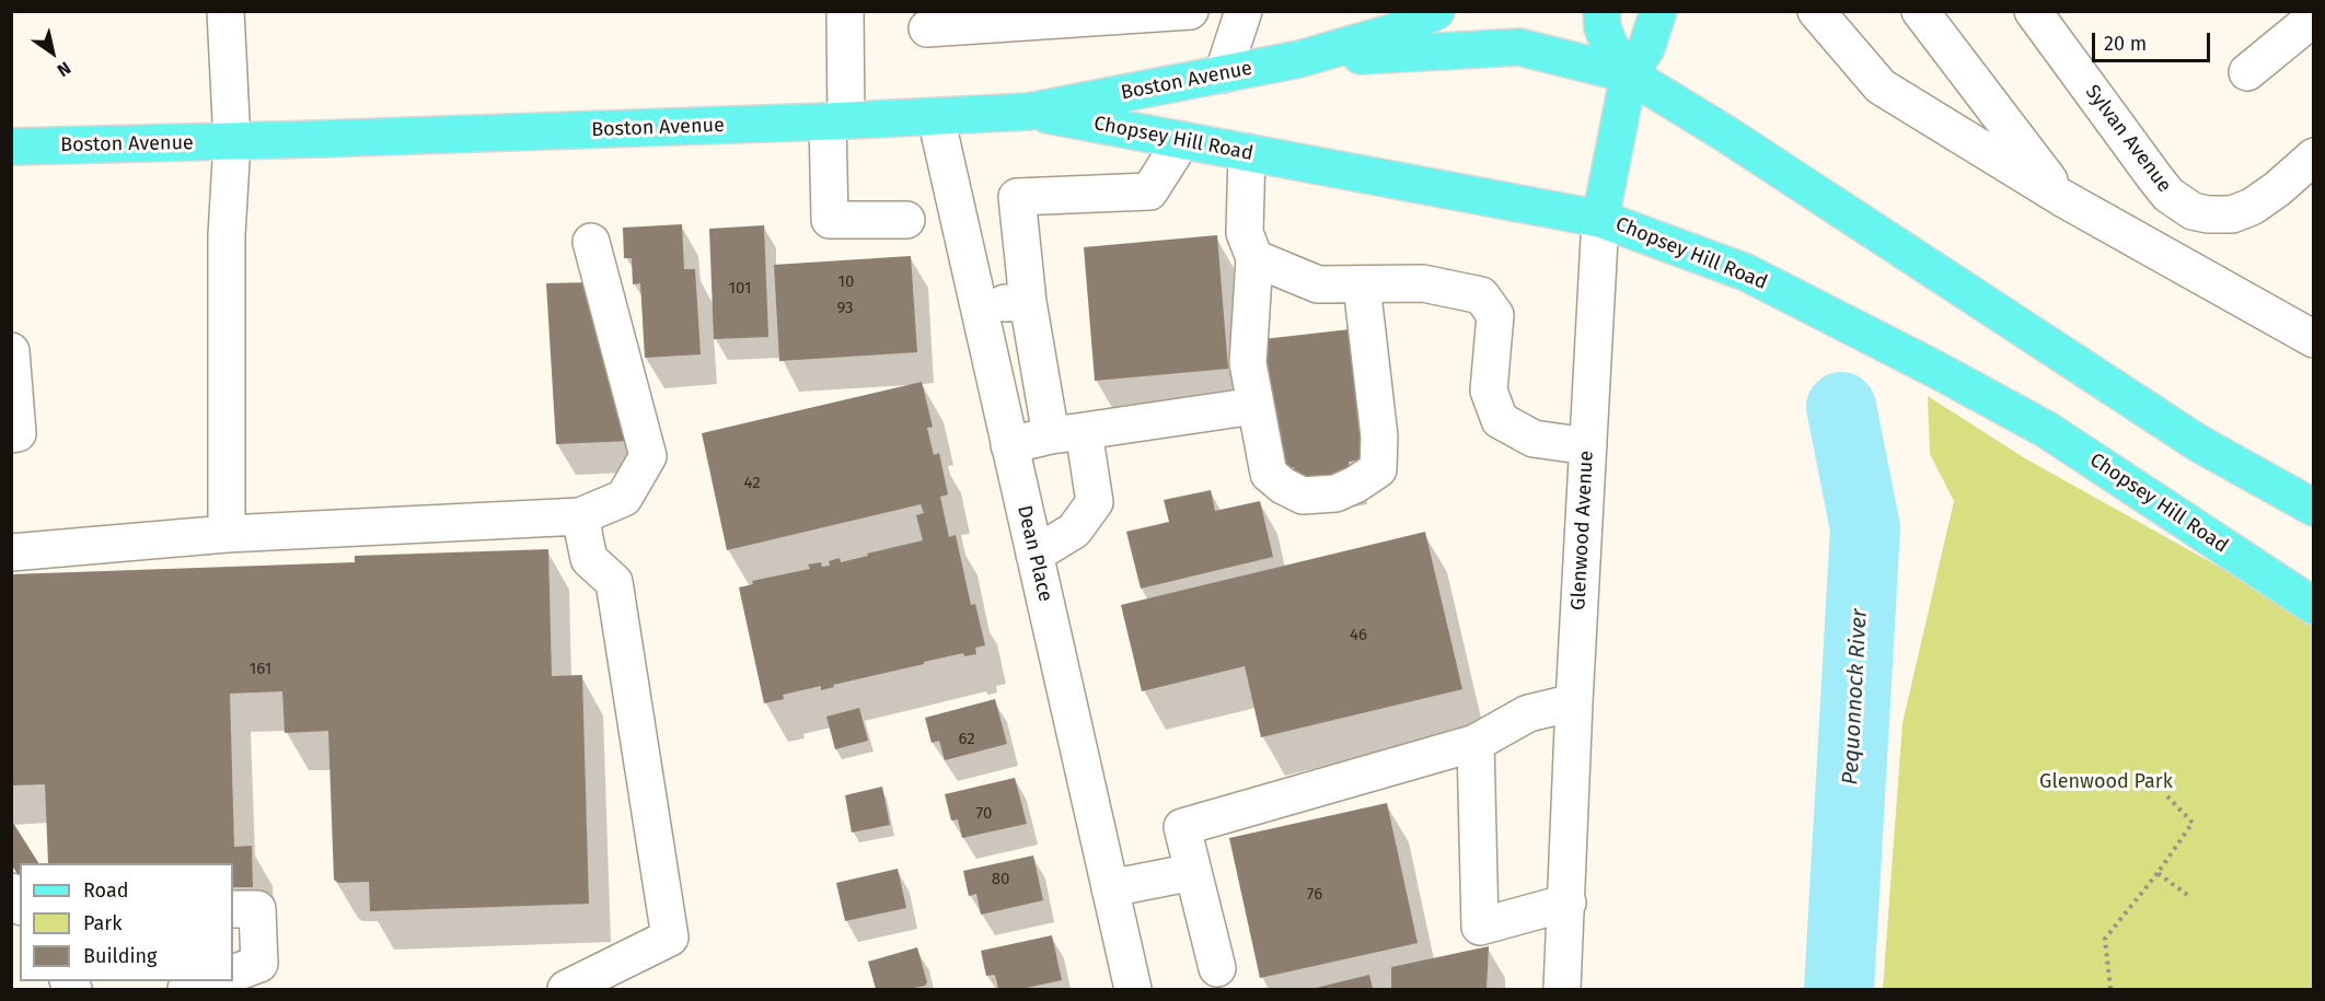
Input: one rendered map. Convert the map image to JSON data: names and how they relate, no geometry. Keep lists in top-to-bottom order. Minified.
{"streets":{"main road":["Boston Avenue","Chopsey Hill Road","Glenwood Avenue"],"street":["Sylvan Avenue","Dean Place"]},"crossings":[["Boston Avenue","Chopsey Hill Road"],["Boston Avenue","Dean Place"],["Chopsey Hill Road","Glenwood Avenue"]],"water":["Pequonnock River"],"parks":["Glenwood Park"],"house_numbers":["10","101","93","42","46","161","62","70","80","76"],"legend":["Road","Park","Building"],"scale_bar":"20 m","north":"bottom right"}
